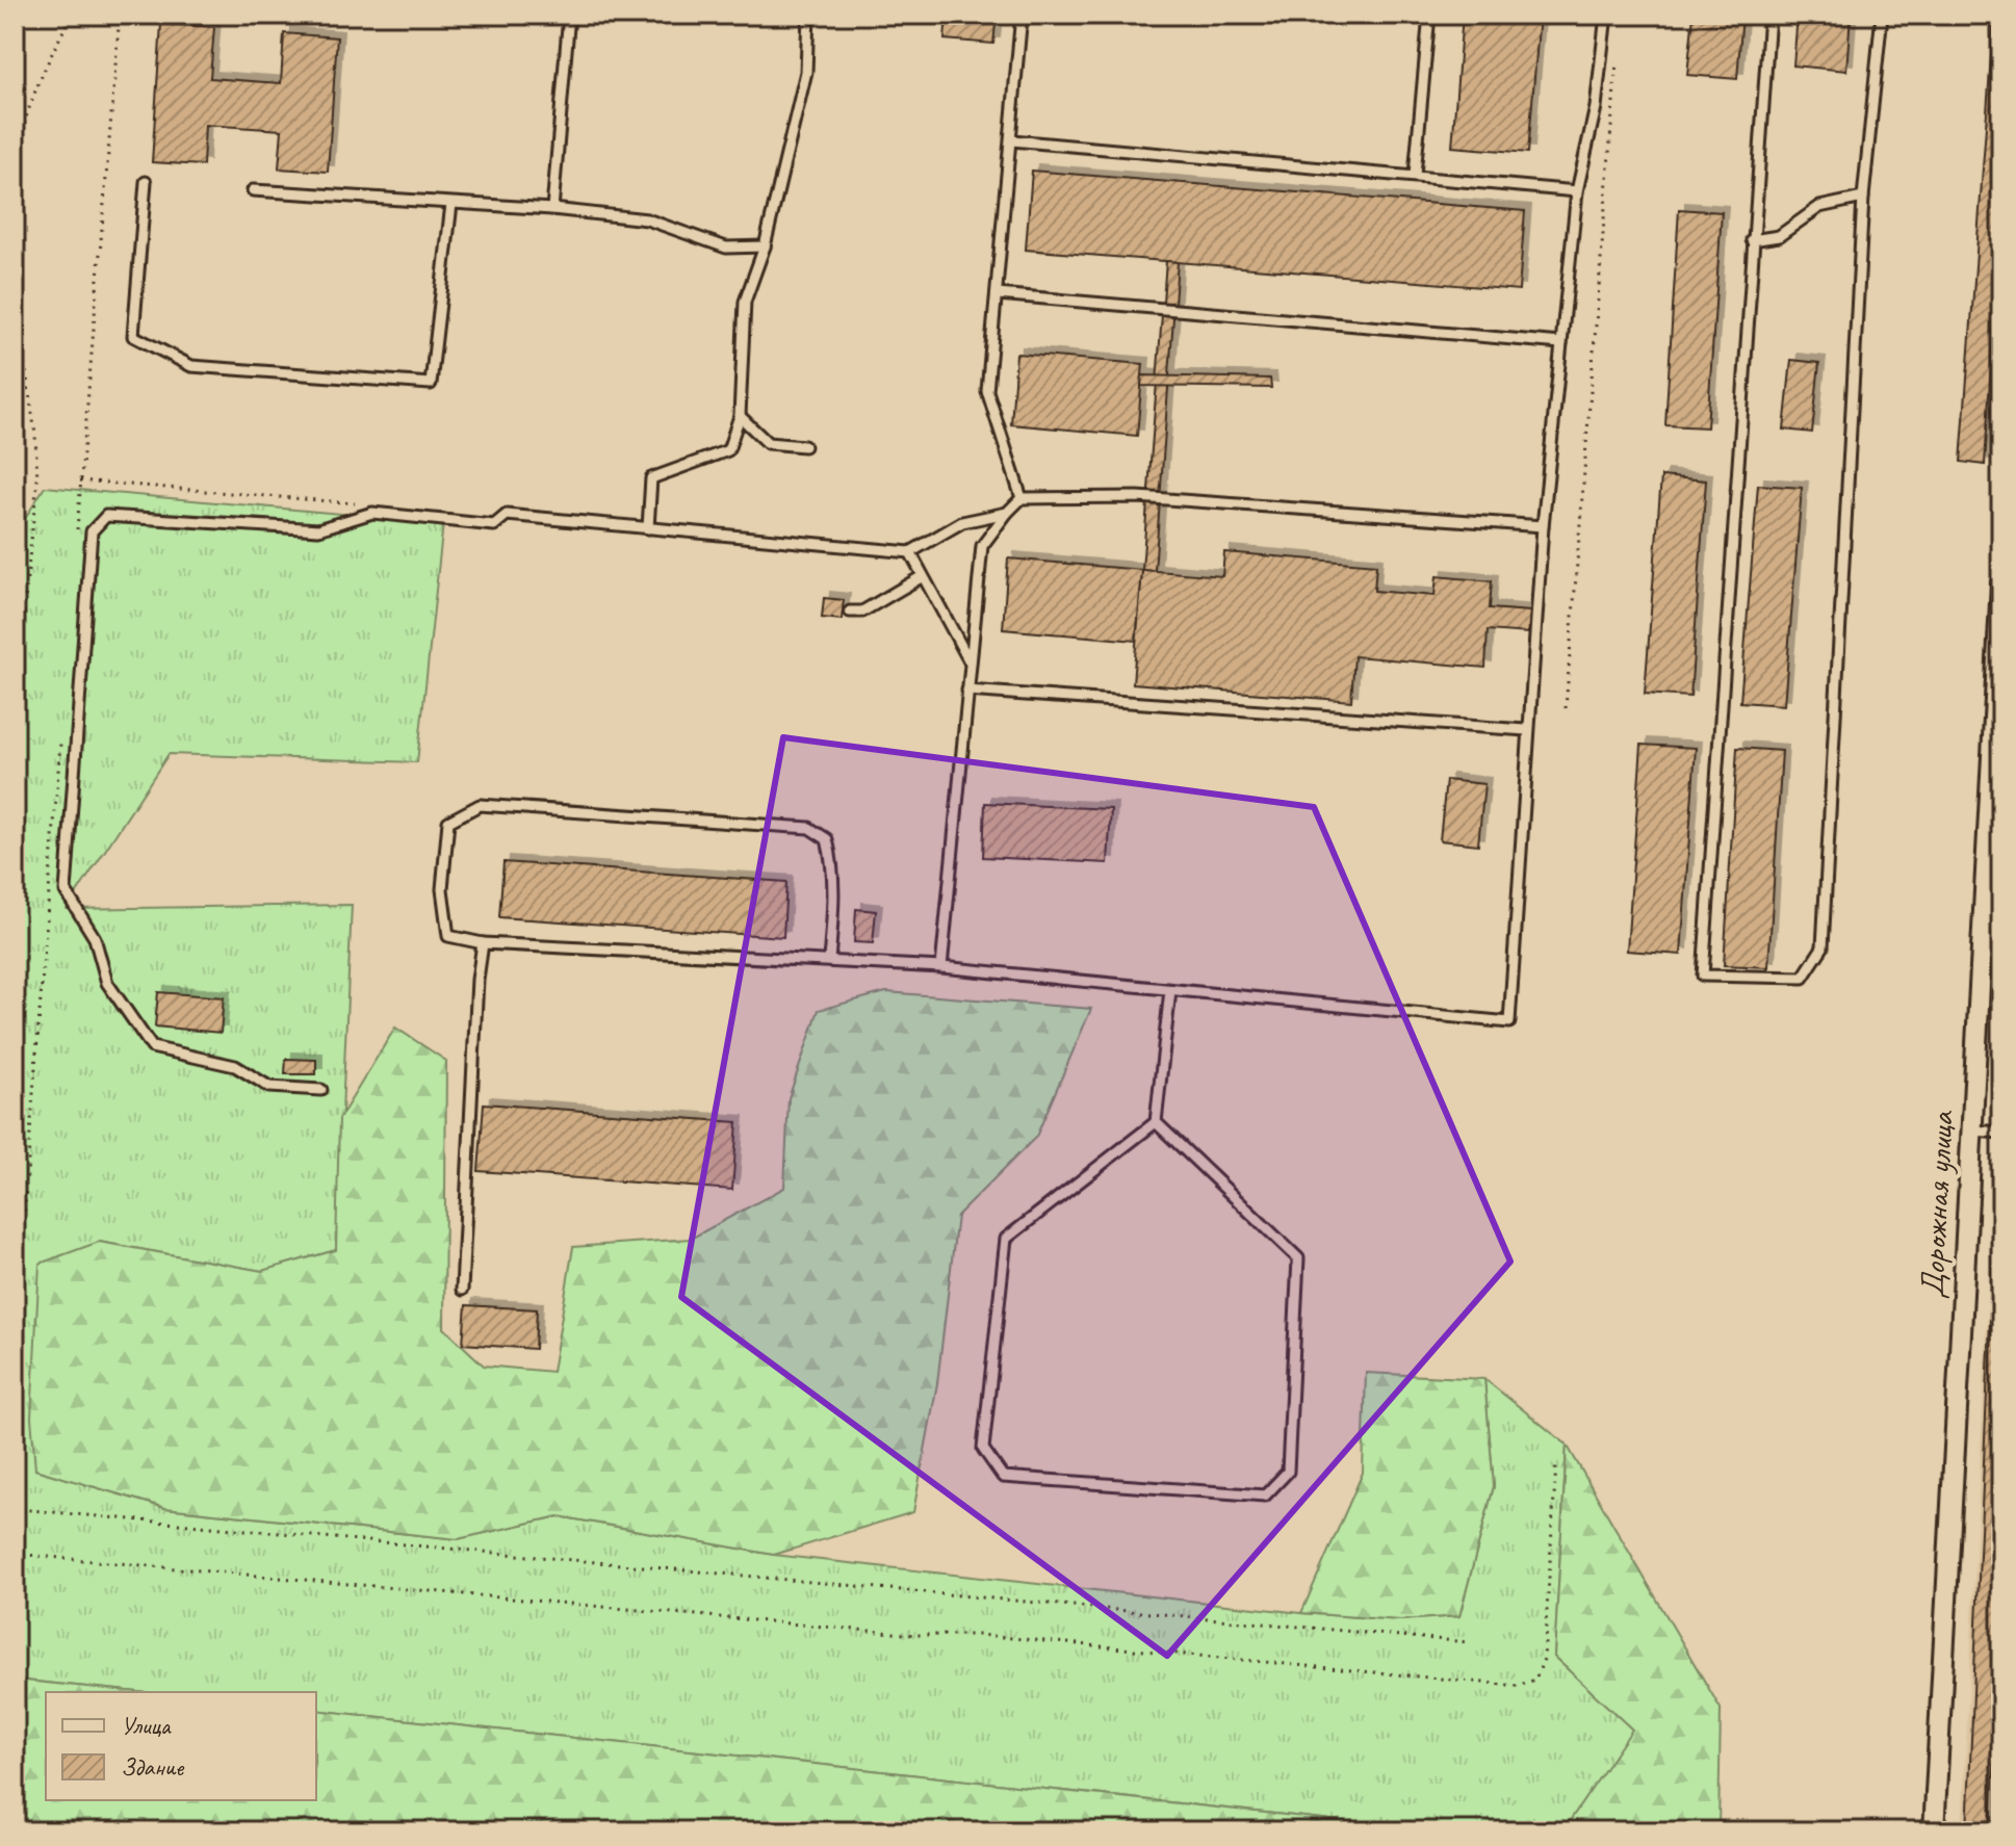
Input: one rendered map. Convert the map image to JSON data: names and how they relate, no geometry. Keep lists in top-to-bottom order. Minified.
{"streets":{"street":["Дорожная улица"]},"legend":["Улица","Здание"]}
